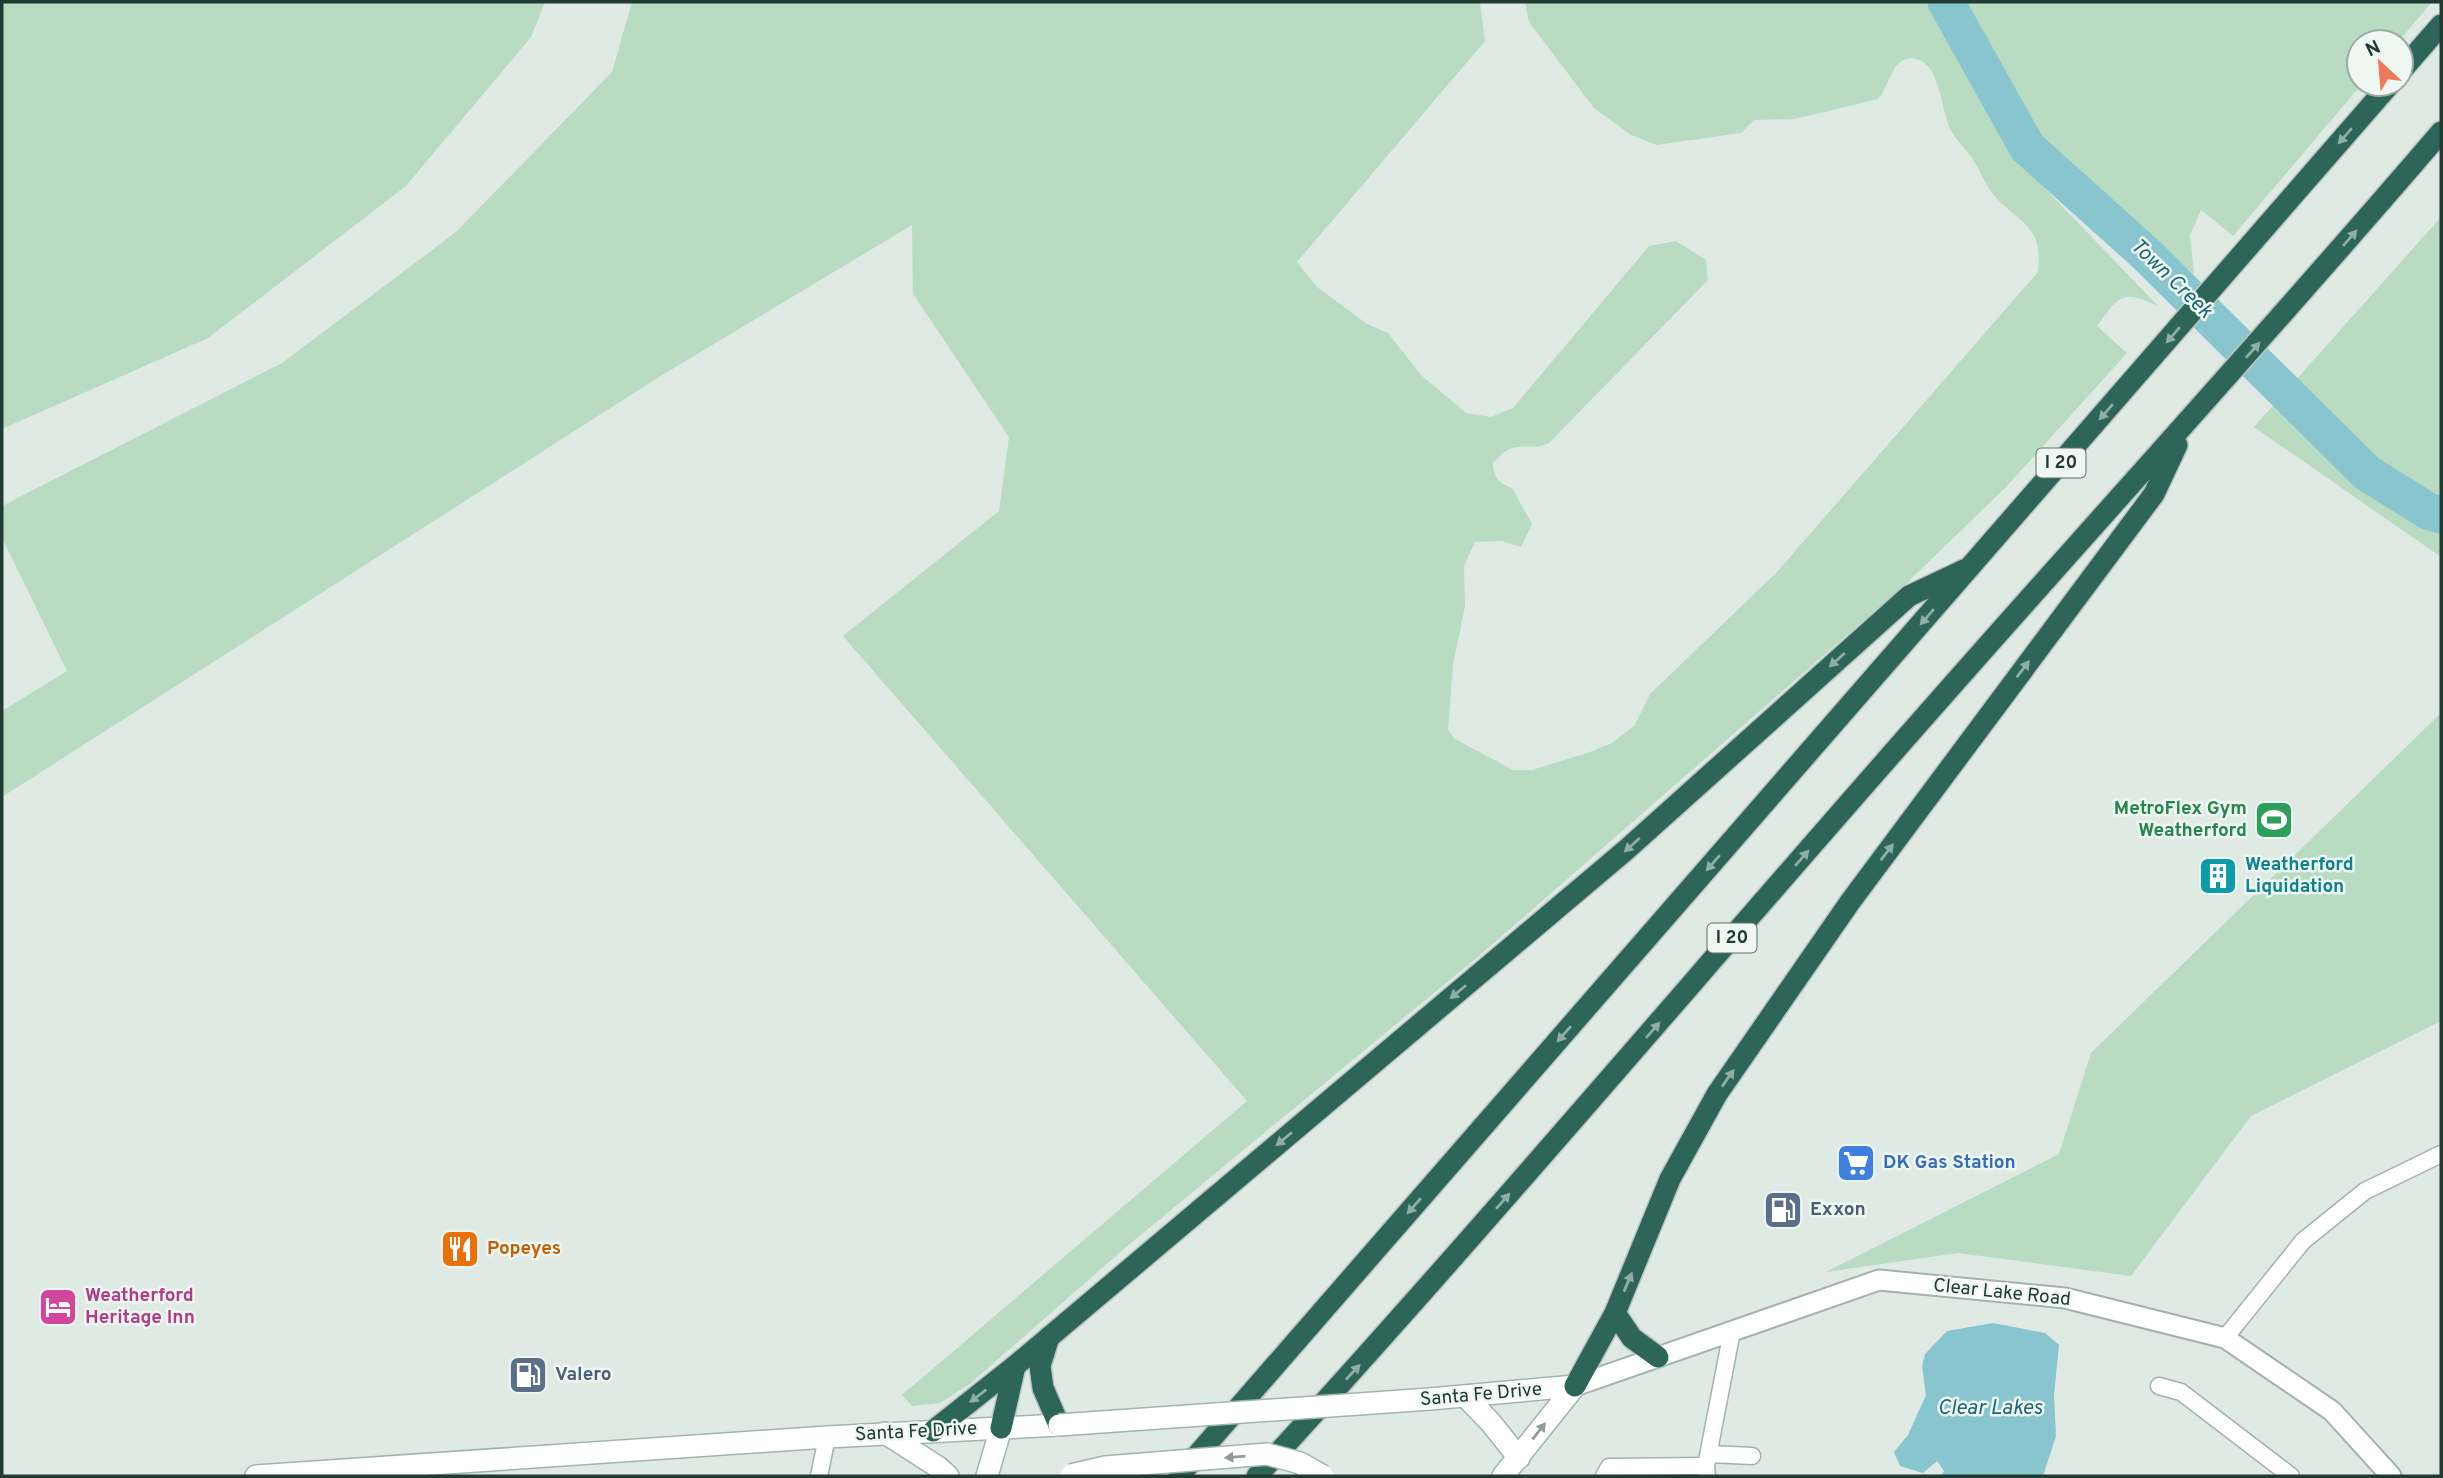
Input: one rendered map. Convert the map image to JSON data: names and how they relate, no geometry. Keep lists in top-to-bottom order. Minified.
{"streets":{"highway":["I 20"],"main road":["Santa Fe Drive"],"street":["Clear Lake Road"]},"crossings":[["Clear Lake Road","Santa Fe Drive"]],"water":["Town Creek","Clear Lakes"],"places":{"sports":["MetroFlex Gym Weatherford"],"building":["Weatherford Liquidation"],"supermarket":["DK Gas Station"],"fuel station":["Exxon","Valero"],"restaurant":["Popeyes"],"hotel":["Weatherford Heritage Inn"]},"north":"top left"}
